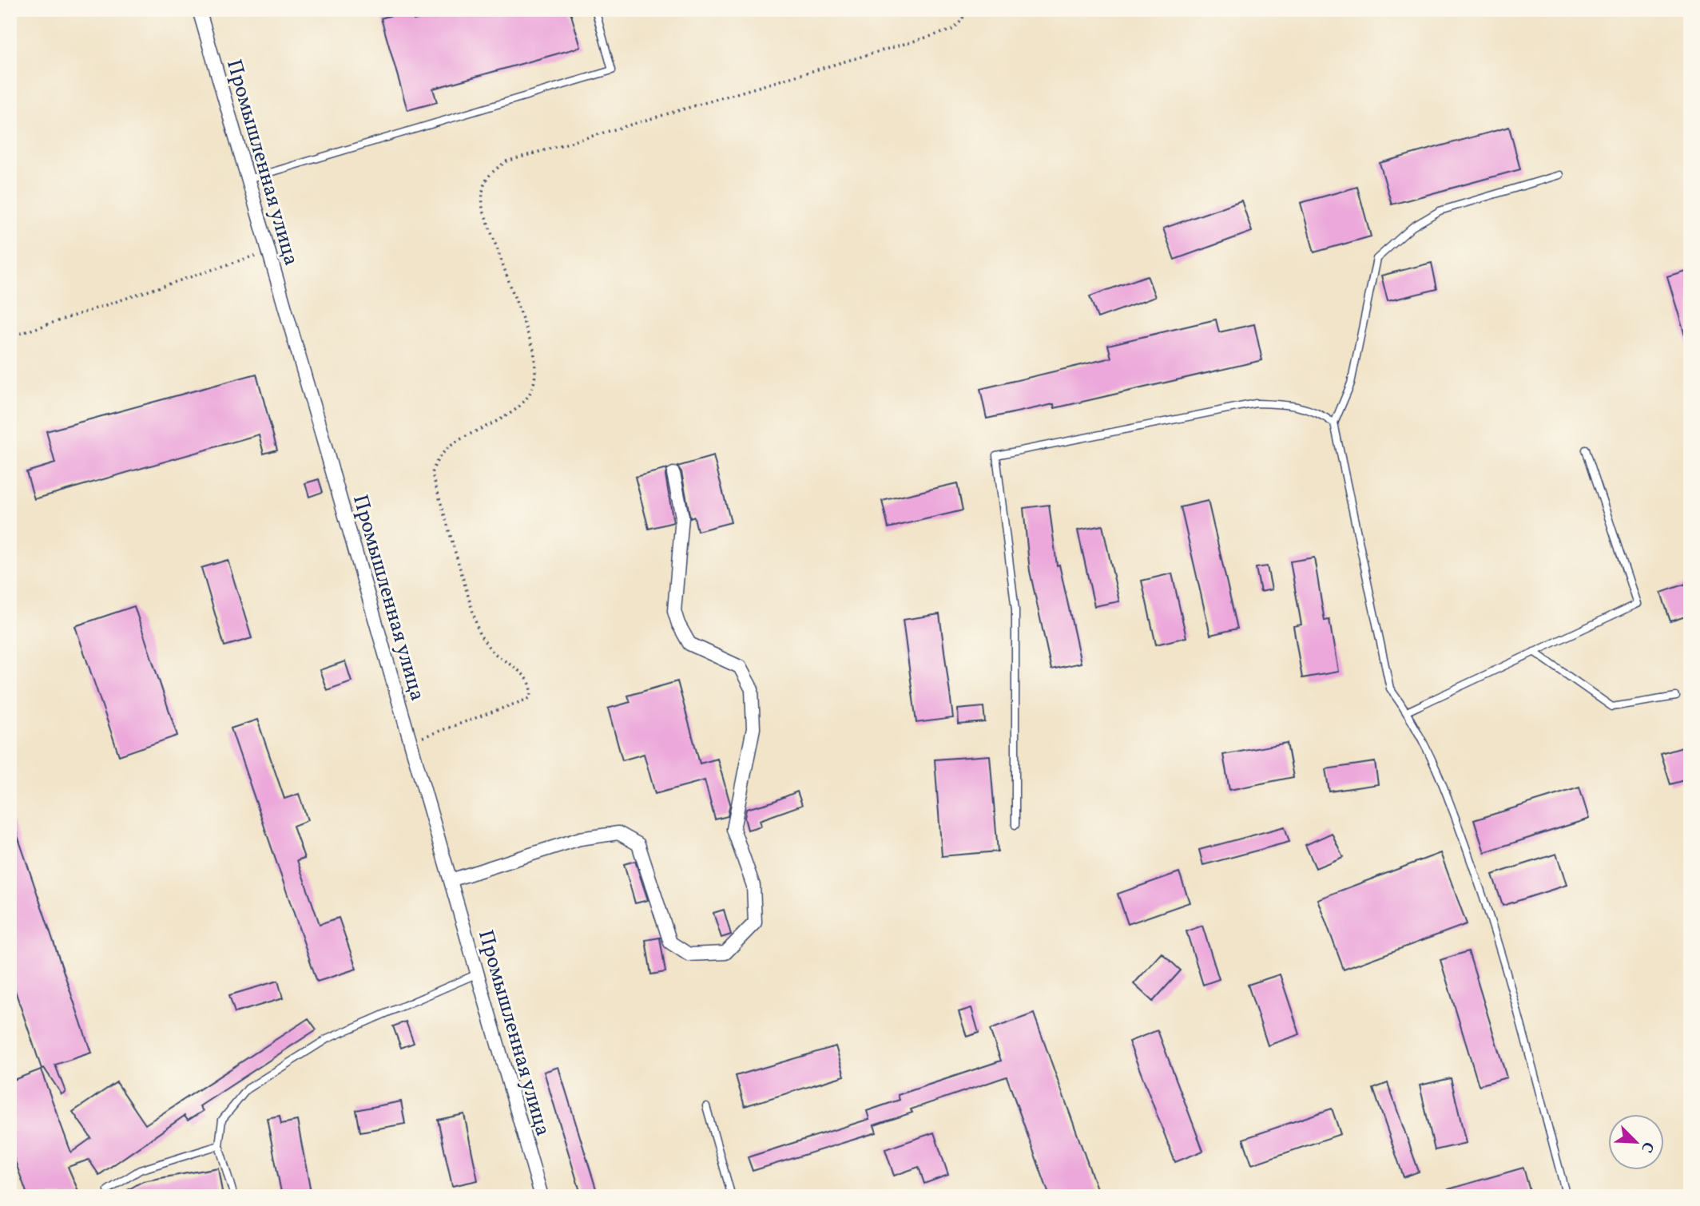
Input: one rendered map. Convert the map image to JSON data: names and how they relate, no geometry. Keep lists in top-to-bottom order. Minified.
{"streets":{"street":["Промышленная улица"]},"north":"bottom right"}
